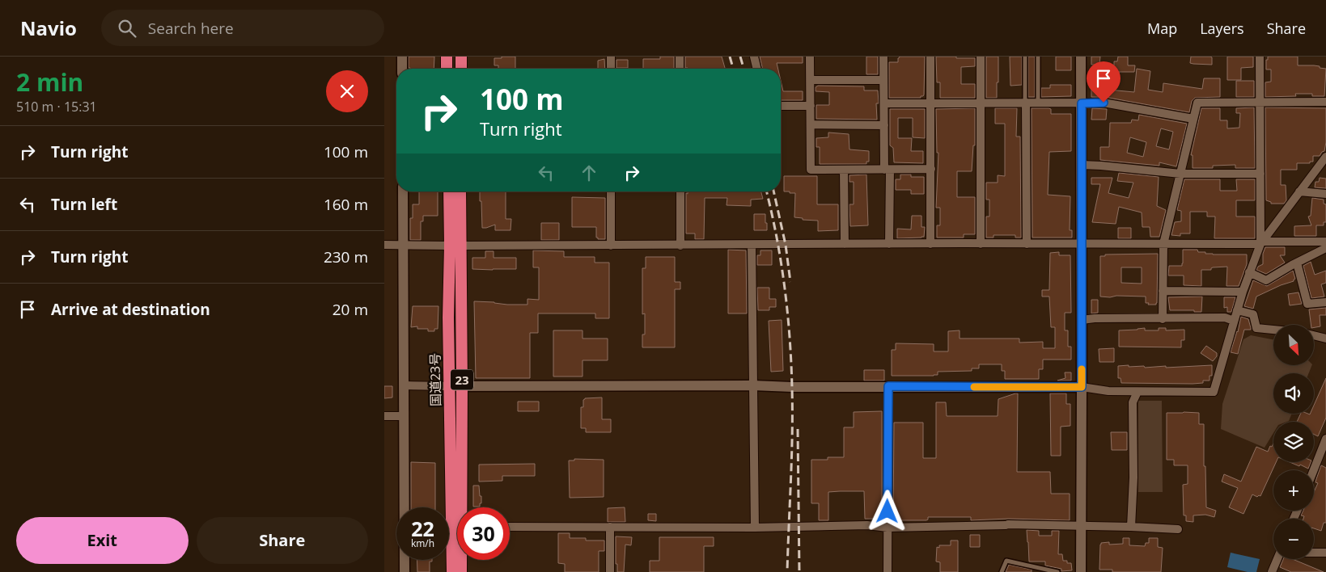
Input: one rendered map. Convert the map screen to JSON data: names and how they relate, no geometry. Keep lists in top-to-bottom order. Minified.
{"streets":{"highway":["国道23号","23"]},"north":"bottom right","page":{"header":"Navio","search":"Search here","nav":["Map","Layers","Share"],"heading":["2 min","510 m · 15:31"],"turn":["100 m","Turn right"],"list":[{"name":"Turn right","value":"100 m"},{"name":"Turn left","value":"160 m"},{"name":"Turn right","value":"230 m"},{"name":"Arrive at destination","value":"20 m"}],"map_buttons":["+","−"],"speed":"22 km/h","limit":"30","buttons":["Exit","Share"]}}
